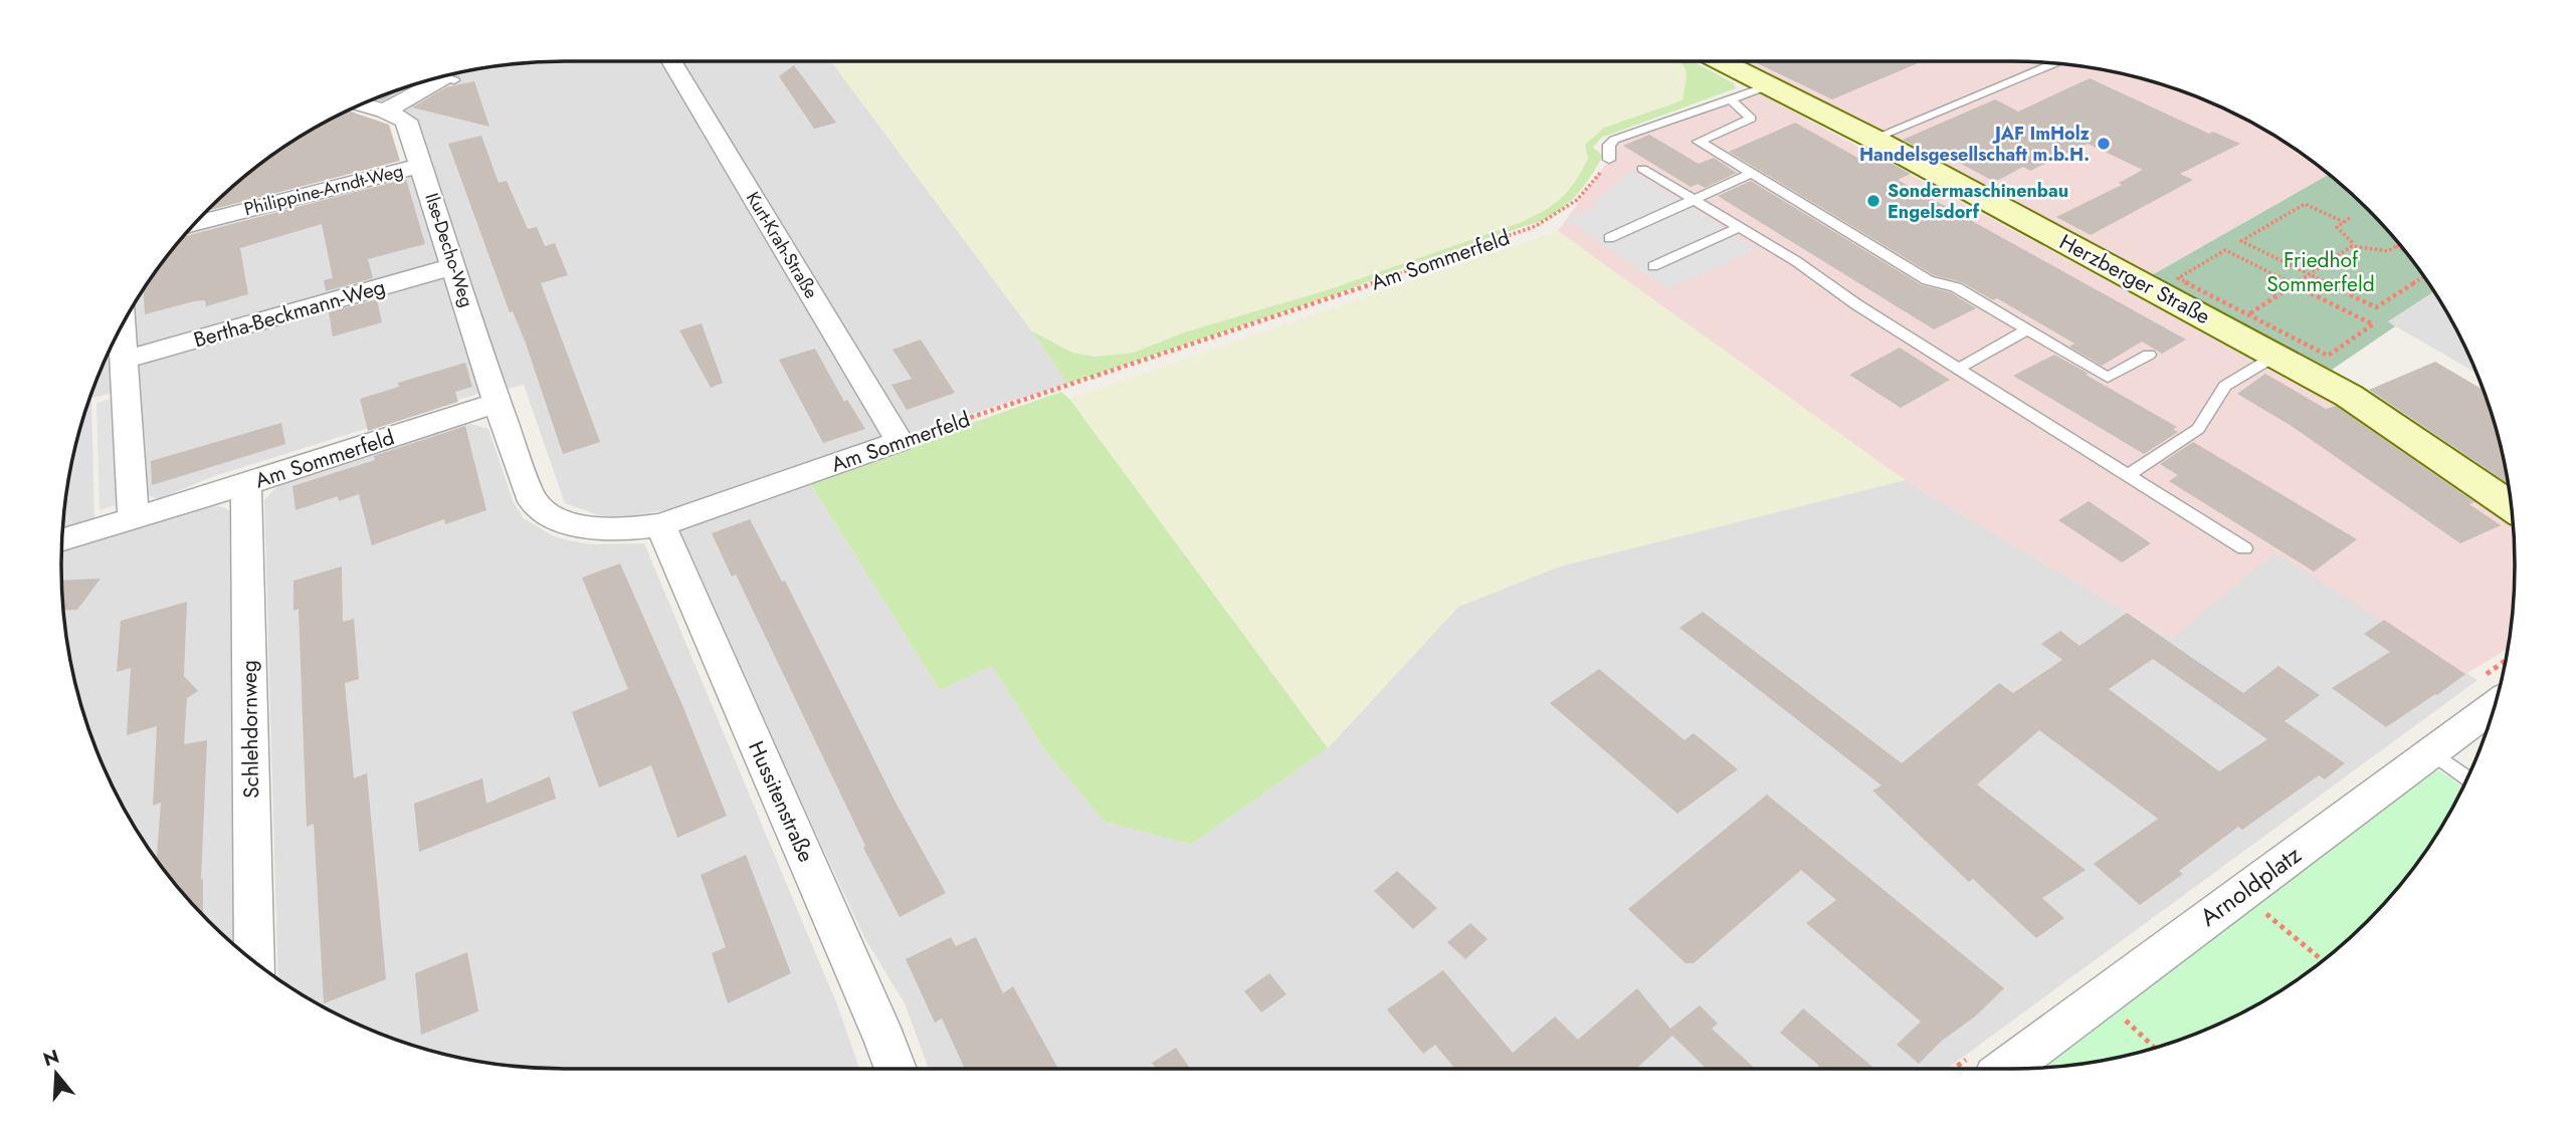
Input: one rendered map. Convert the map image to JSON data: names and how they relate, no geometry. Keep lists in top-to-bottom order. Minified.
{"streets":{"main road":["Herzberger Straße"],"street":["Philippine-Arndt-Weg","Kurt-Krah-Straße","Ilse-Decho-Weg","Am Sommerfeld","Bertha-Beckmann-Weg","Schlehdornweg","Hussitenstraße","Arnoldplatz"]},"crossings":[["Philippine-Arndt-Weg","Ilse-Decho-Weg"],["Kurt-Krah-Straße","Am Sommerfeld"],["Ilse-Decho-Weg","Am Sommerfeld"],["Ilse-Decho-Weg","Bertha-Beckmann-Weg"],["Am Sommerfeld","Schlehdornweg"],["Am Sommerfeld","Hussitenstraße"]],"parks":["Friedhof Sommerfeld"],"places":["JAF ImHolz Handelsgesellschaft m.b.H.","Sondermaschinenbau Engelsdorf"],"north":"top"}
